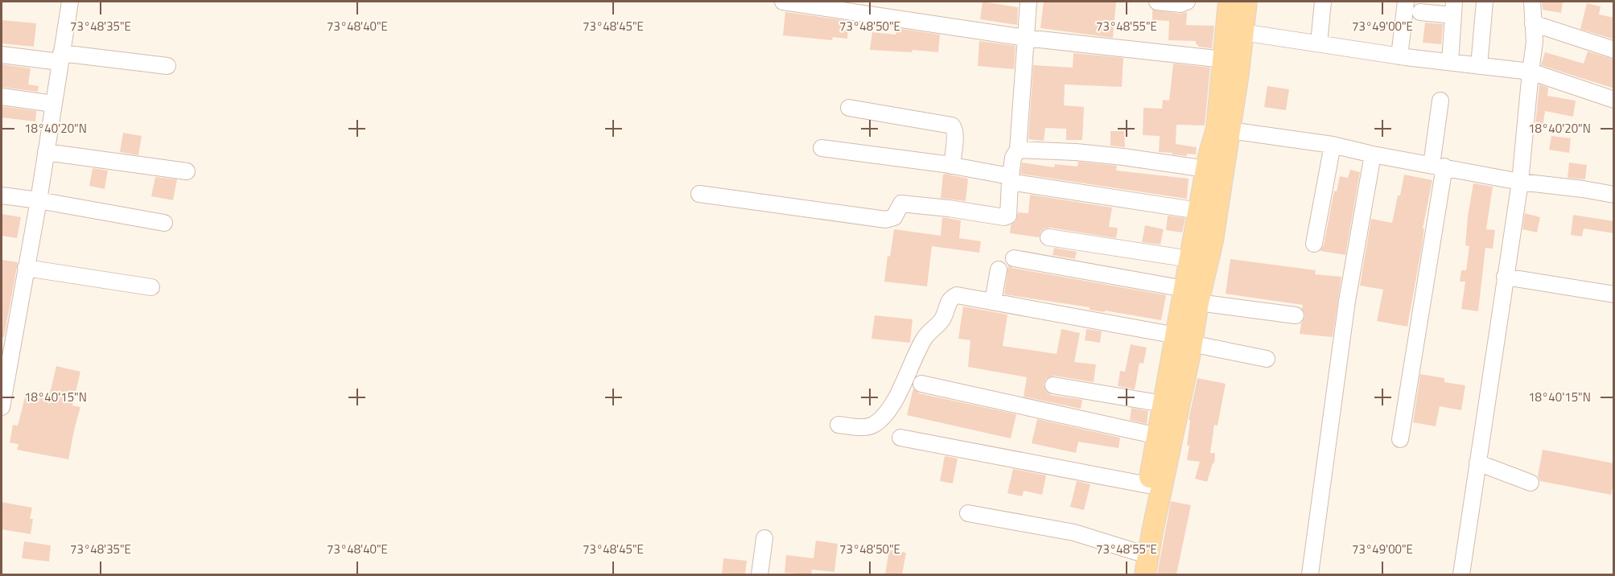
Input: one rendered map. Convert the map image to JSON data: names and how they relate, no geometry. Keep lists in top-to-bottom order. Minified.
{"coordinates":["73°48'35\"E","73°48'40\"E","73°48'45\"E","73°48'50\"E","73°48'55\"E","73°49'00\"E","18°40'20\"N","18°40'15\"N"]}
